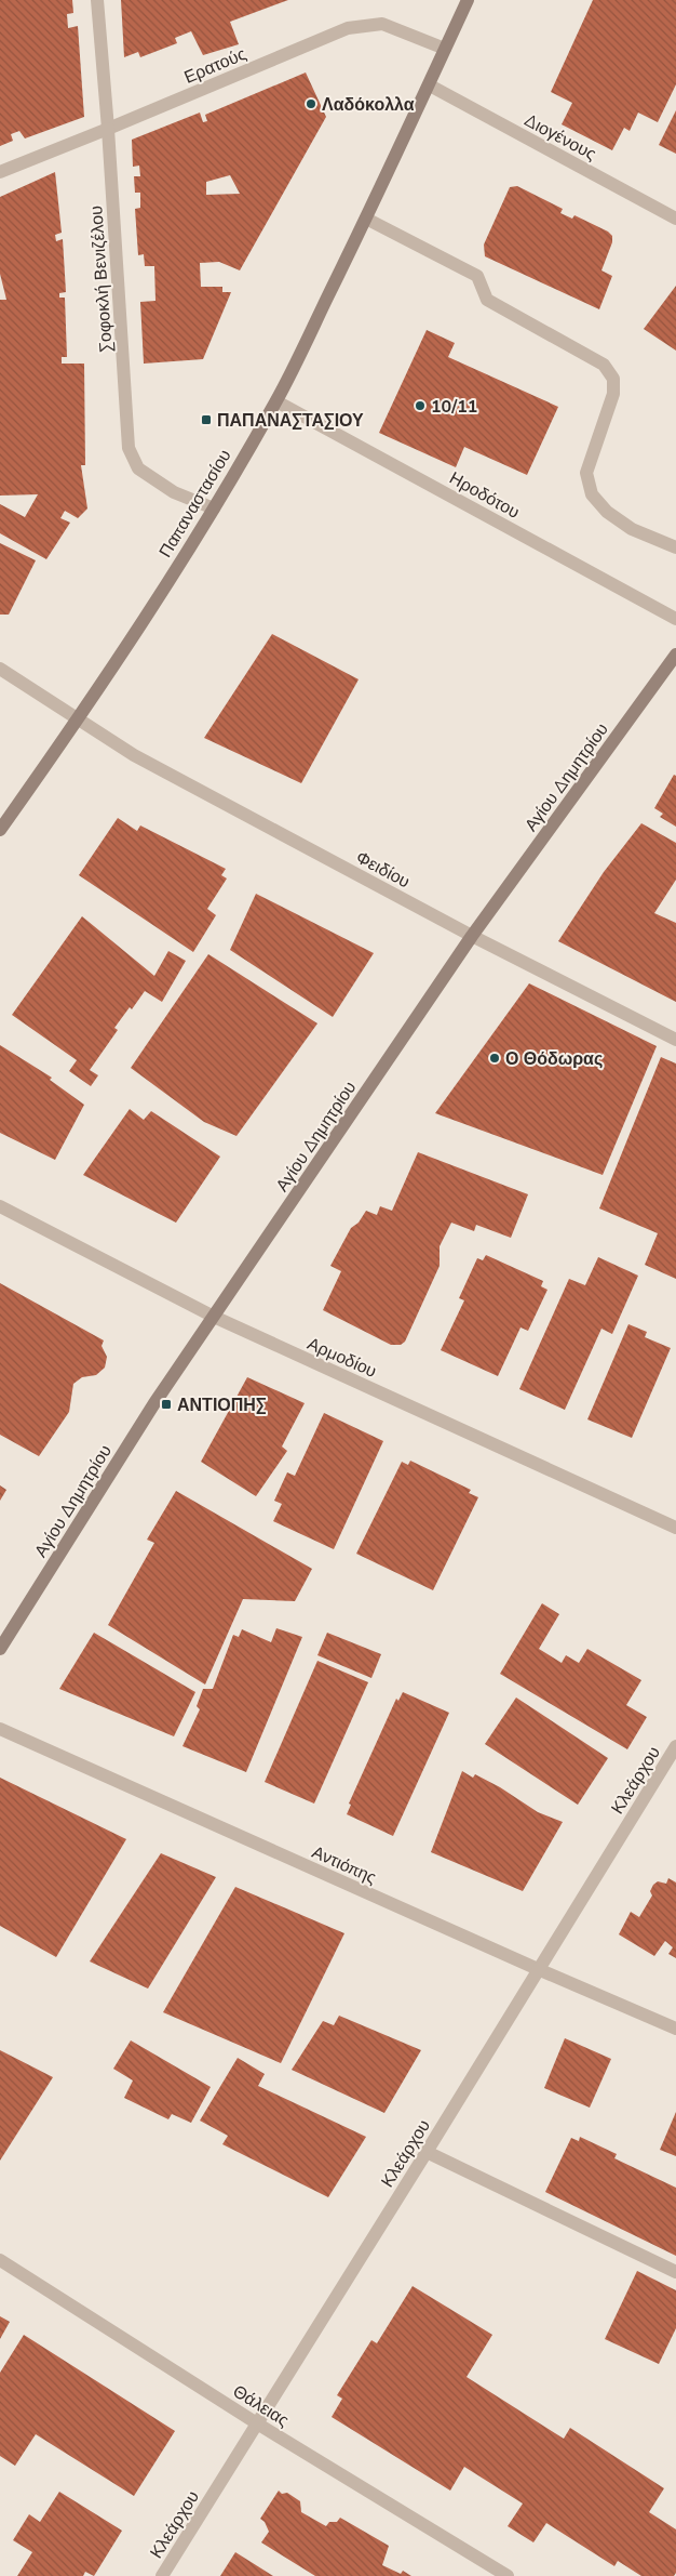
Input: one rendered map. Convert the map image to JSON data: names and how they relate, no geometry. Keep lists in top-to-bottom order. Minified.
{"streets":{"main road":["Παπαναστασίου","Αγίου Δημητρίου"],"street":["Ερατούς","Διογένους","Σοφοκλή Βενιζέλου","Ηροδότου","Φειδίου","Αρμοδίου","Κλεάρχου","Αντιόπης","Θάλειας"]},"crossings":[["Ερατούς","Σοφοκλή Βενιζέλου"],["Ερατούς","Παπαναστασίου"],["Διογένους","Παπαναστασίου"],["Σοφοκλή Βενιζέλου","Παπαναστασίου"],["Ηροδότου","Παπαναστασίου"],["Παπαναστασίου","Φειδίου"],["Αγίου Δημητρίου","Φειδίου"],["Αγίου Δημητρίου","Αρμοδίου"],["Κλεάρχου","Αντιόπης"],["Κλεάρχου","Θάλειας"]],"places":{"other":["Λαδόκολλα","10/11","Ο Θόδωρας"],"transit":["ΠΑΠΑΝΑΣΤΑΣΙΟΥ","ΑΝΤΙΟΠΗΣ"]}}
